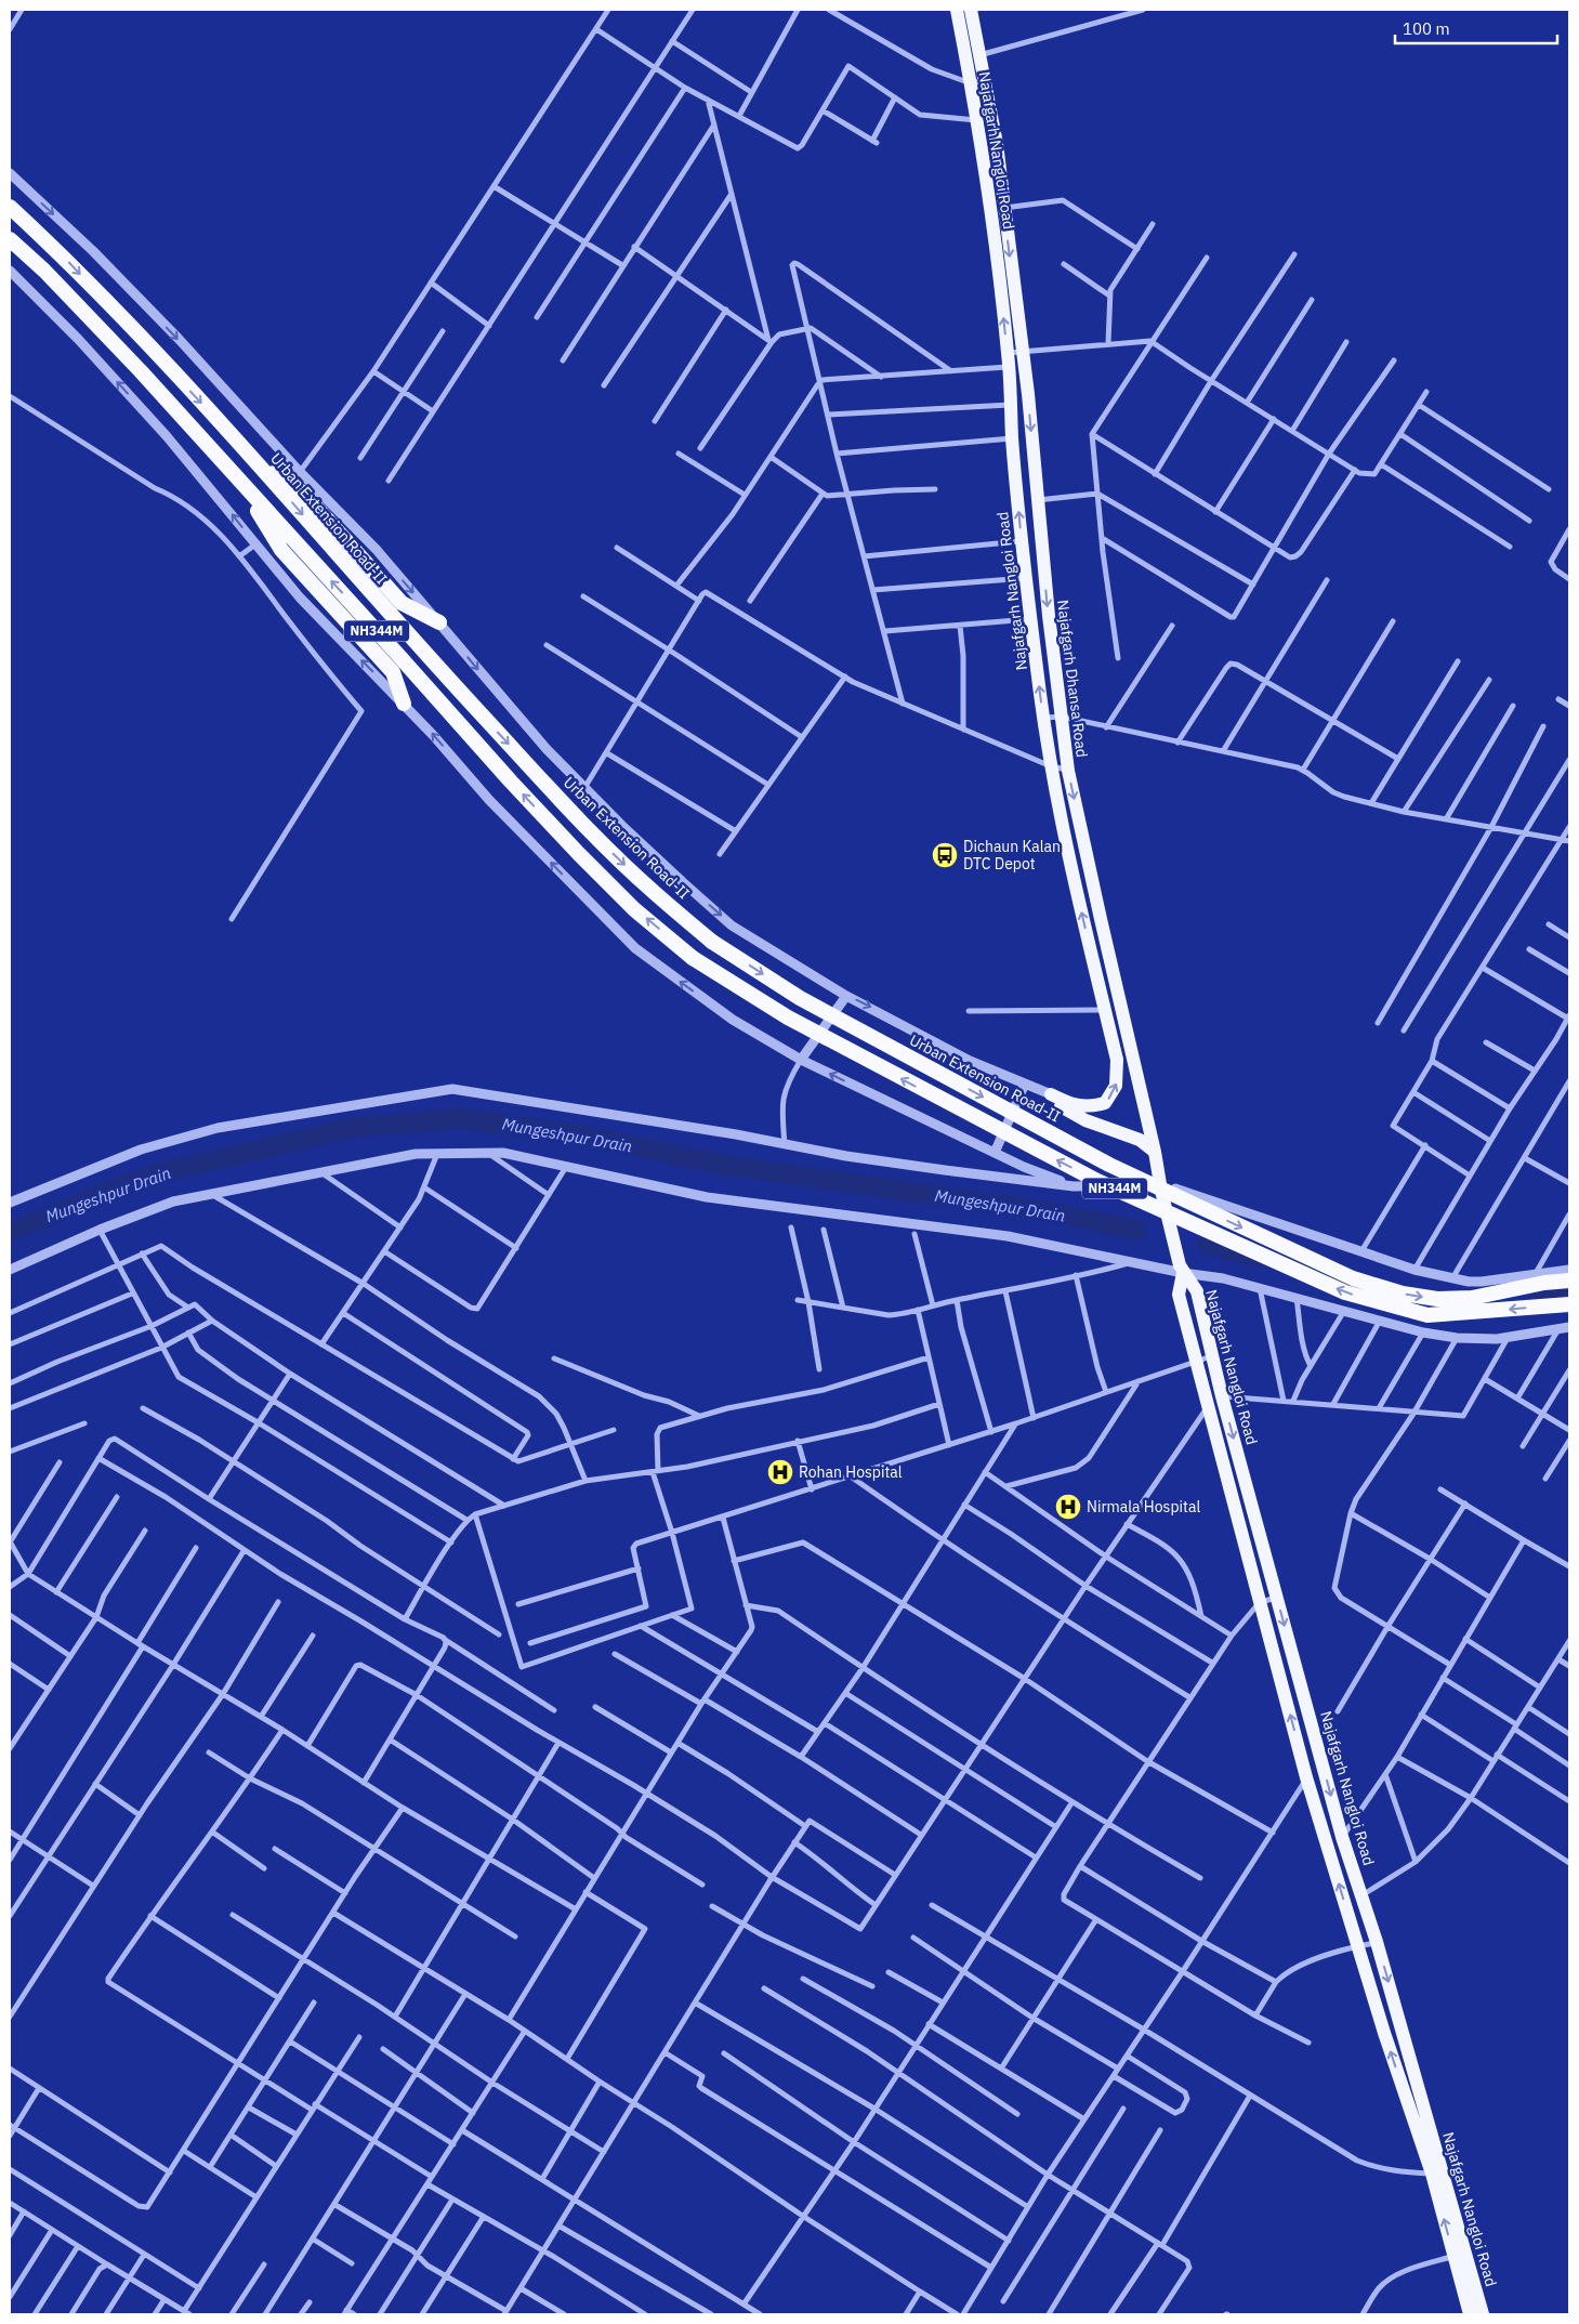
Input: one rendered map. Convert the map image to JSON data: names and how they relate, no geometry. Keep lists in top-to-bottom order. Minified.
{"streets":{"highway":["Urban Extension Road-II","NH344M"],"main road":["Najafgarh Nangloi Road","Najafgarh Dhansa Road"]},"crossings":[["Najafgarh Nangloi Road","Najafgarh Dhansa Road"]],"one_way":["Najafgarh Dhansa Road"],"water":["Mungeshpur Drain"],"places":{"bus stop":["Dichaun Kalan DTC Depot"],"hospital":["Rohan Hospital","Nirmala Hospital"]},"scale_bar":"100 m"}
